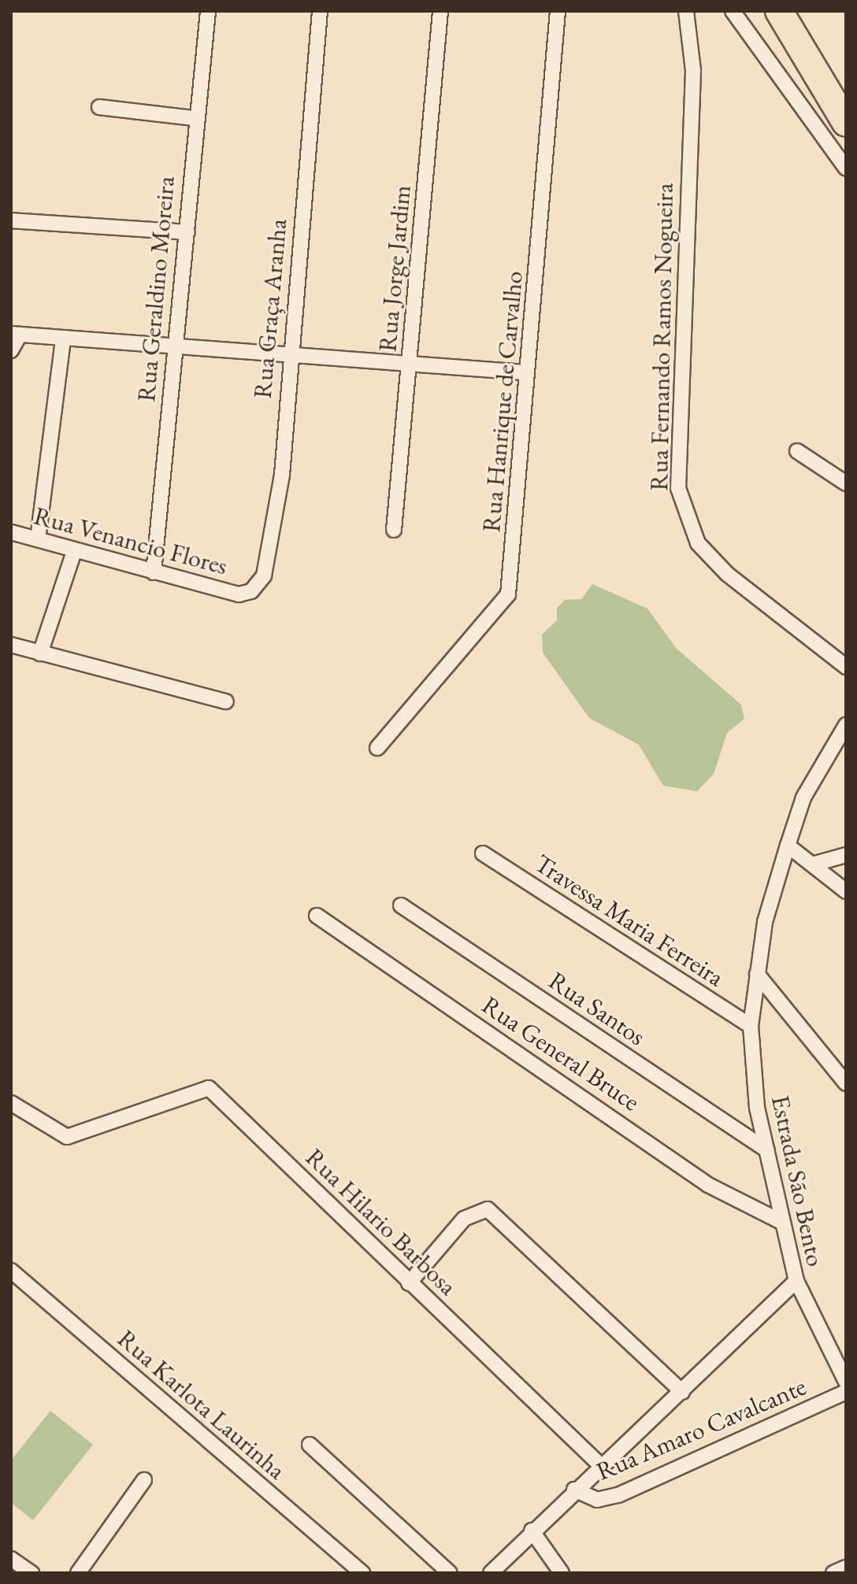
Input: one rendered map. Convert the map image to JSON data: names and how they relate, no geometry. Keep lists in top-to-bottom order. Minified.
{"streets":{"street":["Rua Jorge Jardim","Rua Geraldino Moreira","Rua Graça Aranha","Rua Fernando Ramos Nogueira","Rua Hanrique de Carvalho","Rua Venancio Flores","Travessa Maria Ferreira","Rua Santos","Rua General Bruce","Estrada São Bento","Rua Hilario Barbosa","Rua Karlota Laurinha","Rua Amaro Cavalcante"]},"crossings":[["Rua Geraldino Moreira","Rua Venancio Flores"],["Rua Graça Aranha","Rua Venancio Flores"],["Travessa Maria Ferreira","Estrada São Bento"],["Rua Santos","Estrada São Bento"],["Rua General Bruce","Estrada São Bento"],["Estrada São Bento","Rua Hilario Barbosa"],["Estrada São Bento","Rua Amaro Cavalcante"]]}
